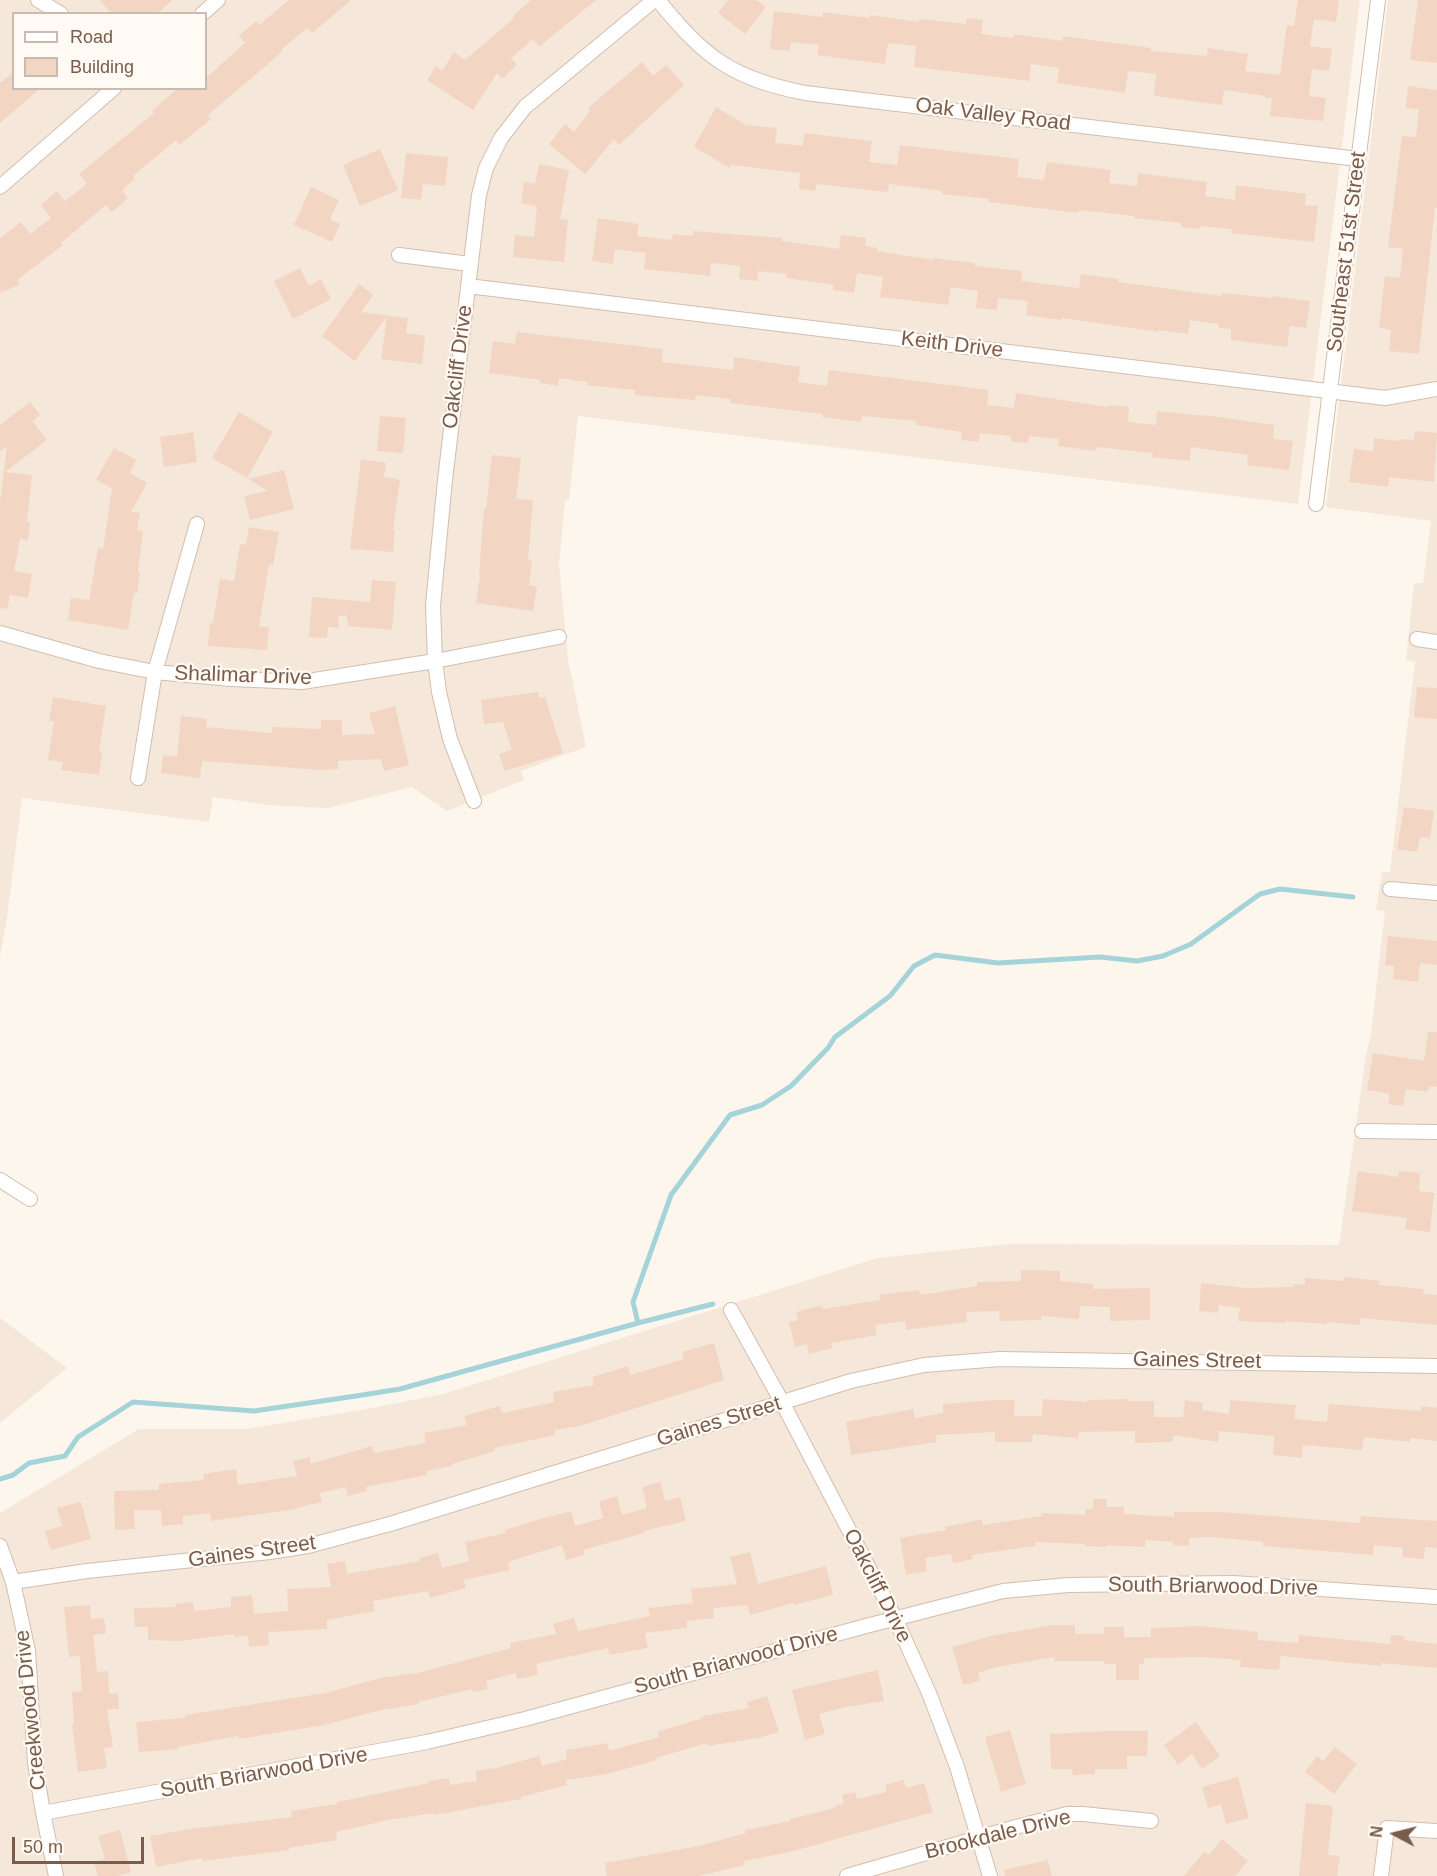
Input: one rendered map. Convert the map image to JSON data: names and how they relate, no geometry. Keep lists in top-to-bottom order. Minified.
{"streets":{"street":["Oak Valley Road","Southeast 51st Street","Keith Drive","Oakcliff Drive","Shalimar Drive","Gaines Street","South Briarwood Drive","Creekwood Drive","Brookdale Drive"]},"crossings":[["Oak Valley Road","Southeast 51st Street"],["Oak Valley Road","Oakcliff Drive"],["Southeast 51st Street","Keith Drive"],["Keith Drive","Oakcliff Drive"],["Oakcliff Drive","Shalimar Drive"],["Oakcliff Drive","Gaines Street"],["Oakcliff Drive","South Briarwood Drive"],["Oakcliff Drive","Brookdale Drive"],["Gaines Street","Creekwood Drive"],["South Briarwood Drive","Creekwood Drive"]],"legend":["Road","Building"],"scale_bar":"50 m","north":"left"}
